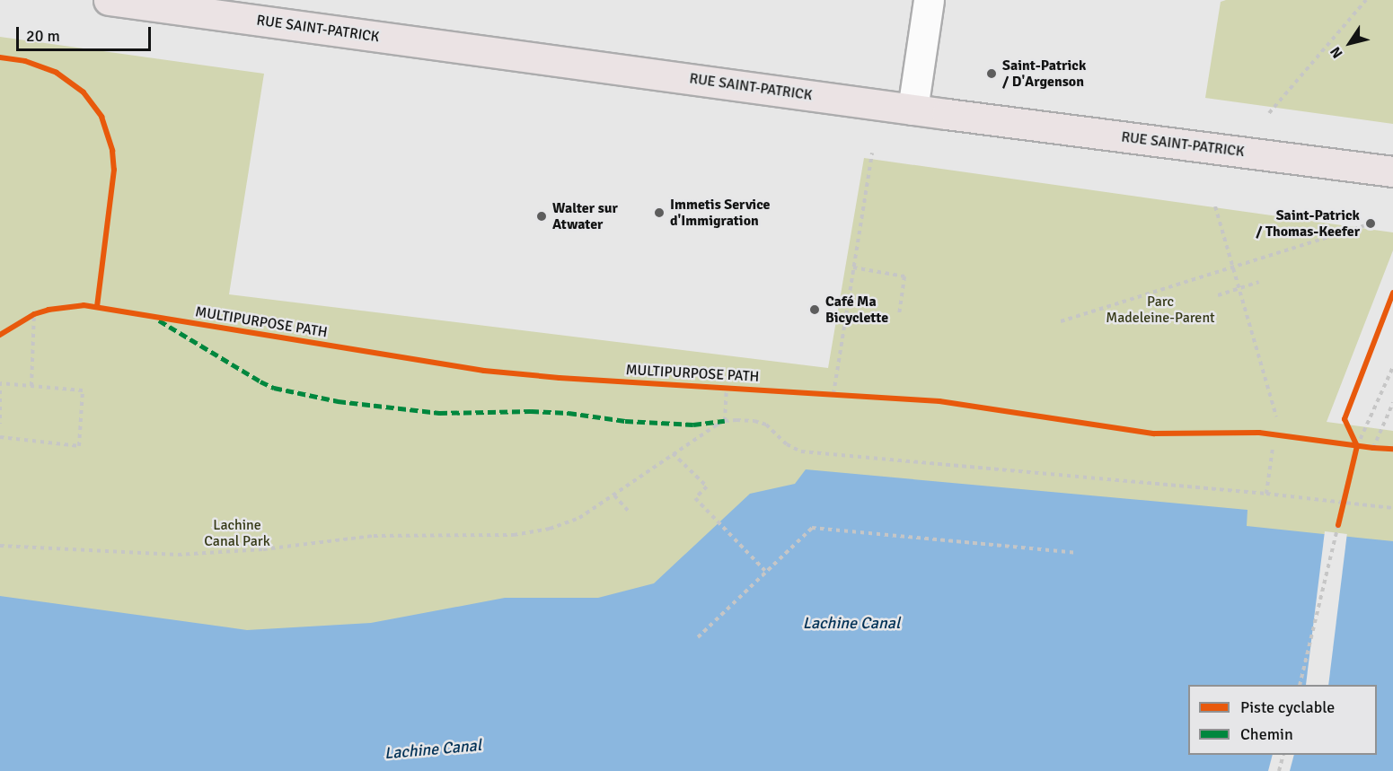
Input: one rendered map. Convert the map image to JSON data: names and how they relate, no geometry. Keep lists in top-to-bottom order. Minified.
{"streets":{"main road":["RUE SAINT-PATRICK"],"cycle path":["MULTIPURPOSE PATH"]},"water":["Lachine Canal"],"parks":["Parc Madeleine-Parent","Lachine Canal Park"],"places":["Saint-Patrick / D'Argenson","Immetis Service d'Immigration","Walter sur Atwater","Saint-Patrick / Thomas-Keefer","Café Ma Bicyclette"],"legend":["Piste cyclable","Chemin"],"scale_bar":"20 m","north":"bottom left"}
